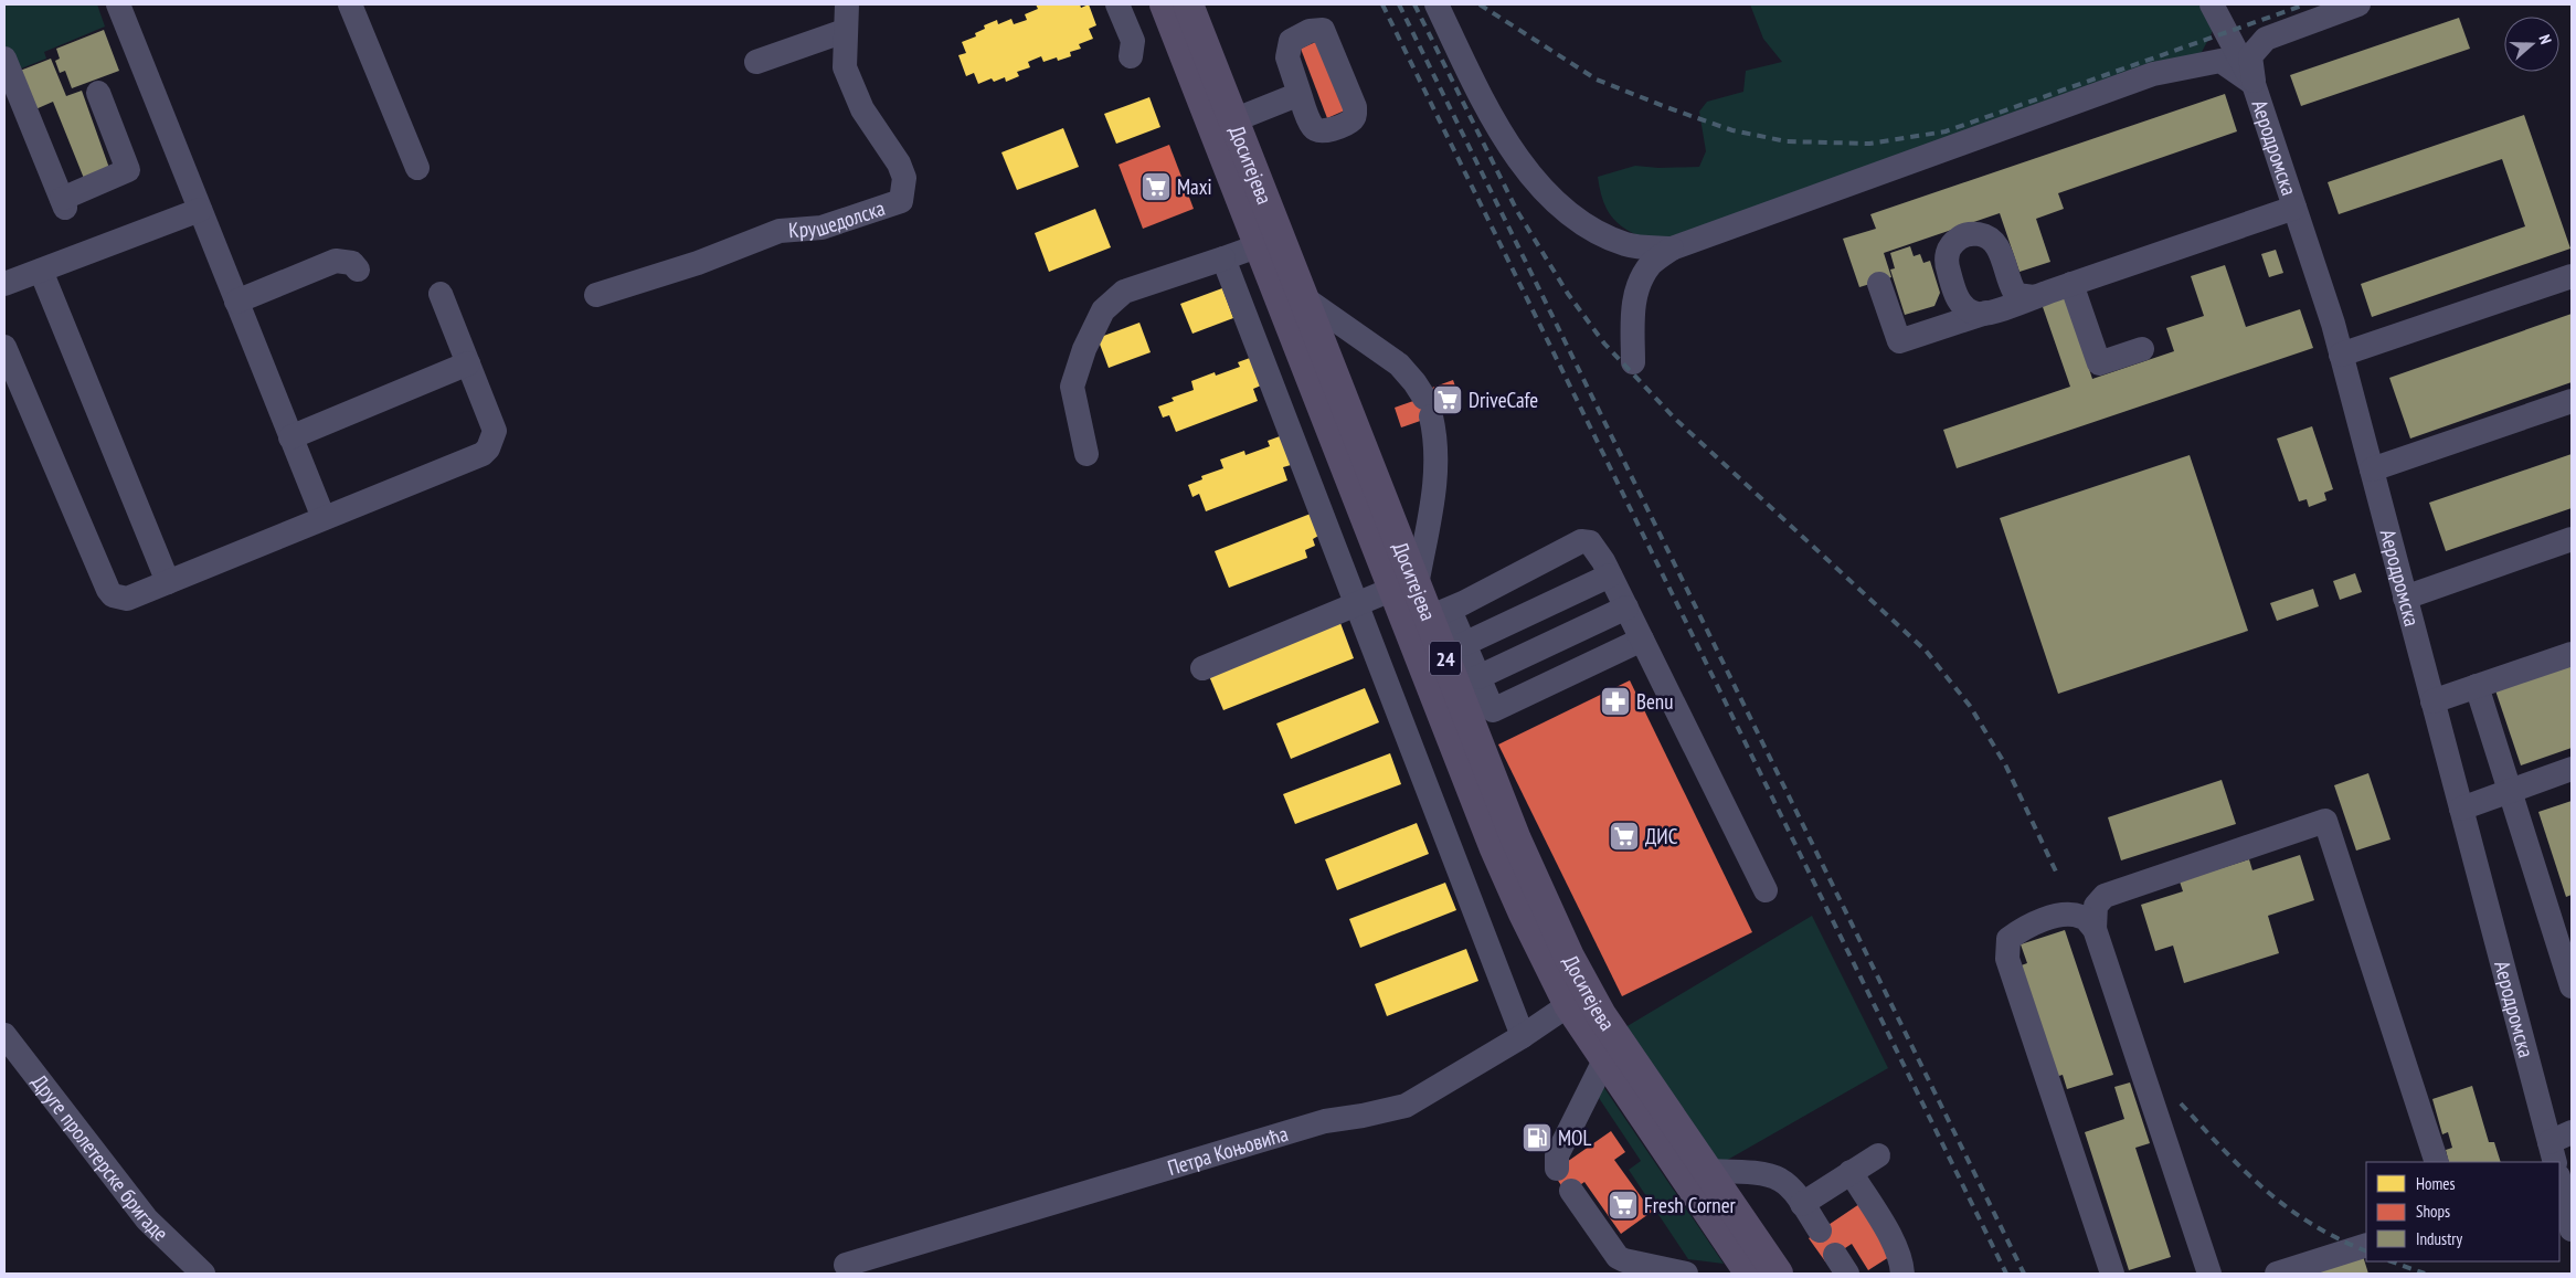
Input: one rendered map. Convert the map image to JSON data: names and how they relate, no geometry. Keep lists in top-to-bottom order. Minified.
{"streets":{"main road":["Доситејева","24"],"street":["Аеродромска","Крушедолска","Петра Коњовића","Друге пролетерске бригаде"]},"crossings":[["Доситејева","Петра Коњовића"]],"places":{"supermarket":["Maxi","DriveCafe","ДИС","Fresh Corner"],"pharmacy":["Benu"],"fuel station":["MOL"]},"legend":["Homes","Shops","Industry"],"north":"right"}
